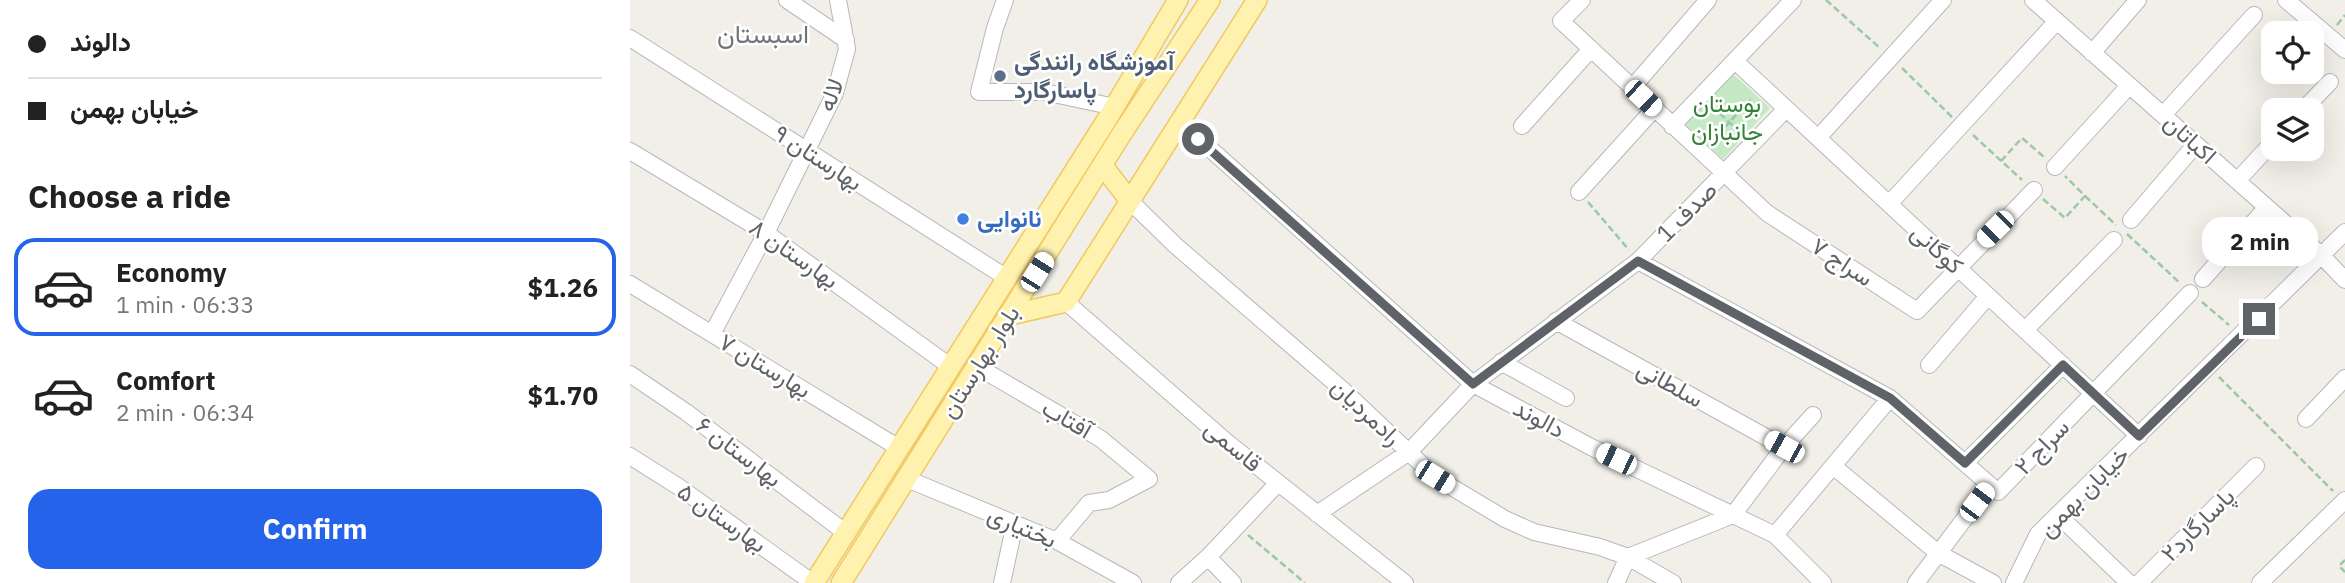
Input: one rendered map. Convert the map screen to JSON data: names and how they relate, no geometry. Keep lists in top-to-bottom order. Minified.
{"streets":{"main road":["بلوار بهارستان"],"street":["لاله","اکباتان","بهارستان ۹","صدف 1","کوگانی","بهارستان ۸","سراج ۷","بهارستان ۷","سلطانی","رادمردیان","آفتاب","دالوند","قاسمی","سراج ۲","بهارستان ۶","خیابان بهمن","بهارستان ۵","پاسارگارد۲","بختیاری"]},"crossings":[["لاله","بهارستان ۹"],["لاله","بهارستان ۸"],["لاله","بهارستان ۷"],["اکباتان","خیابان بهمن"],["بهارستان ۹","بلوار بهارستان"],["صدف 1","کوگانی"],["صدف 1","سراج ۷"],["صدف 1","سلطانی"],["صدف 1","رادمردیان"],["صدف 1","دالوند"],["صدف 1","قاسمی"],["کوگانی","سراج ۷"],["کوگانی","سراج ۲"],["کوگانی","خیابان بهمن"],["بهارستان ۸","بلوار بهارستان"],["بلوار بهارستان","بهارستان ۷"],["بلوار بهارستان","آفتاب"],["بلوار بهارستان","بهارستان ۶"],["بلوار بهارستان","بهارستان ۵"],["بلوار بهارستان","بختیاری"],["آفتاب","بختیاری"]],"districts":["اسبستان"],"parks":["بوستان جانبازان"],"places":["آموزشگاه رانندگی پاسارگارد","نانوایی"],"page":{"banner":["دالوند","خیابان بهمن"],"heading":"Choose a ride","bubble":"2 min","list":[{"name":"Economy","note":"1 min · 06:33","value":"$1.26"},{"name":"Comfort","note":"2 min · 06:34","value":"$1.70"}],"buttons":"Confirm"}}
